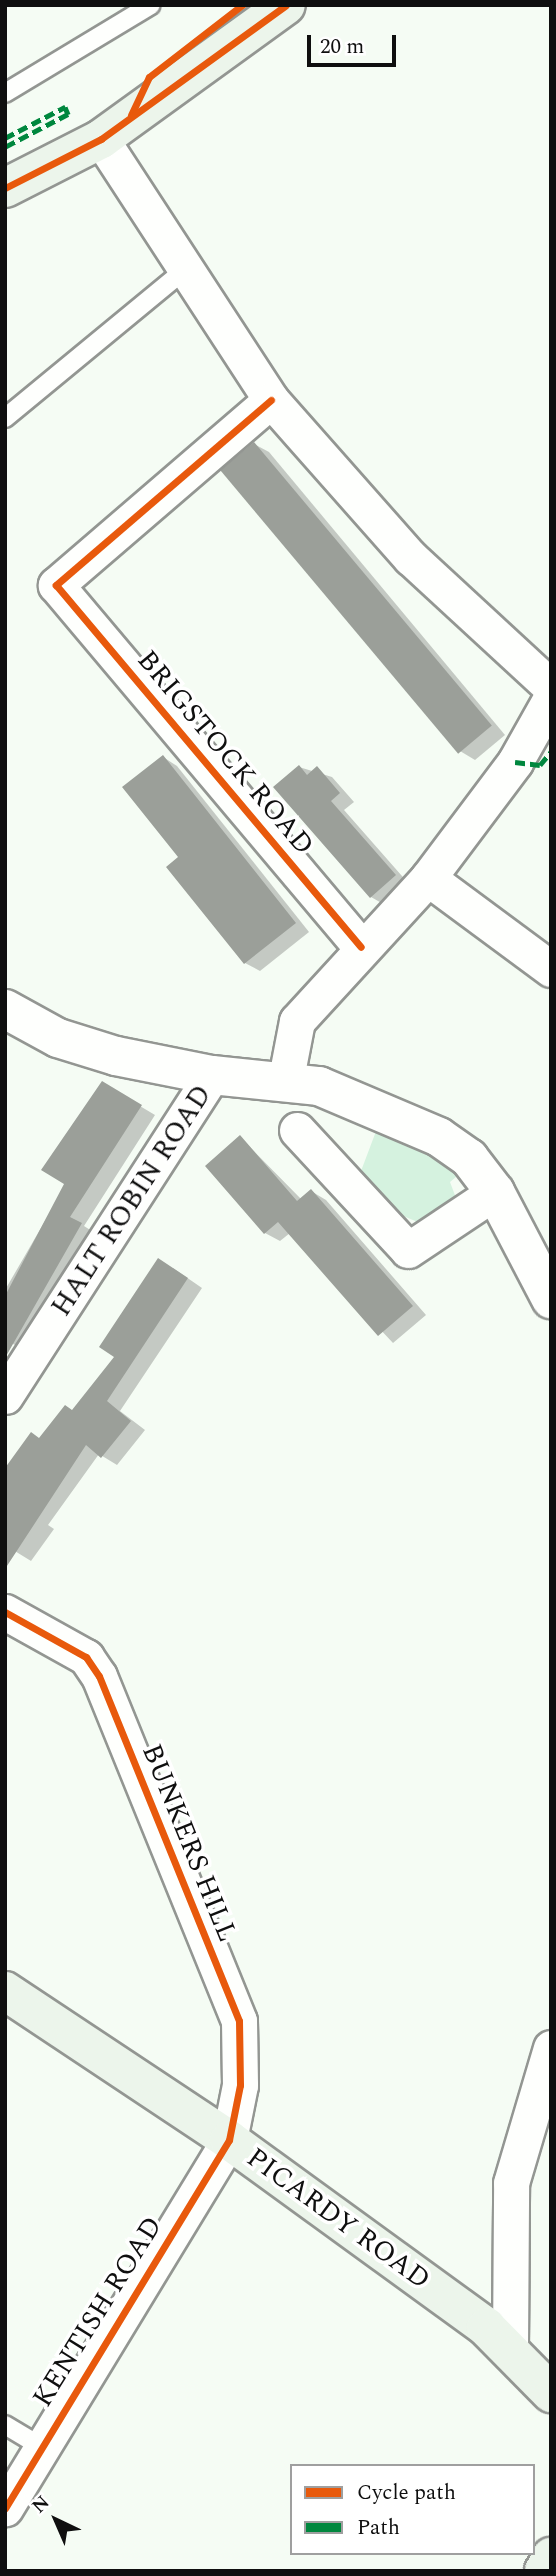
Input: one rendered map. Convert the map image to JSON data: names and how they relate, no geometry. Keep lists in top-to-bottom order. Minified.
{"streets":{"main road":["PICARDY ROAD"],"street":["BRIGSTOCK ROAD","HALT ROBIN ROAD","BUNKERS HILL","KENTISH ROAD"]},"crossings":[["BUNKERS HILL","PICARDY ROAD"],["BUNKERS HILL","KENTISH ROAD"],["PICARDY ROAD","KENTISH ROAD"]],"legend":["Cycle path","Path"],"scale_bar":"20 m","north":"top left"}
